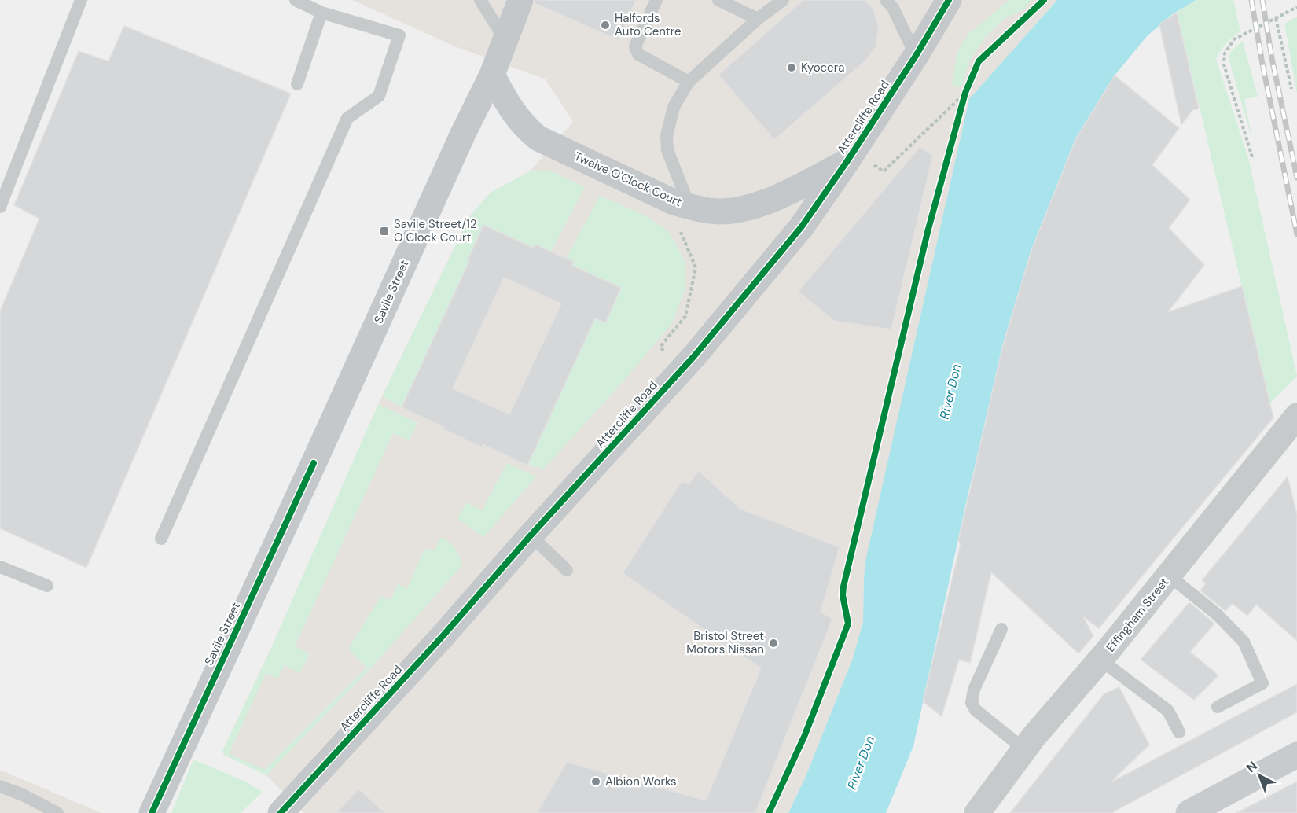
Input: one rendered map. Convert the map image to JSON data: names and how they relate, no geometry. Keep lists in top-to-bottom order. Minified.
{"streets":{"main road":["Attercliffe Road","Twelve O'Clock Court","Savile Street"],"street":["Effingham Street"]},"crossings":[["Attercliffe Road","Twelve O'Clock Court"],["Twelve O'Clock Court","Savile Street"]],"water":["River Don"],"places":{"other":["Halfords Auto Centre","Kyocera","Bristol Street Motors Nissan","Albion Works"],"transit":["Savile Street/12 O Clock Court"]},"north":"top left"}
